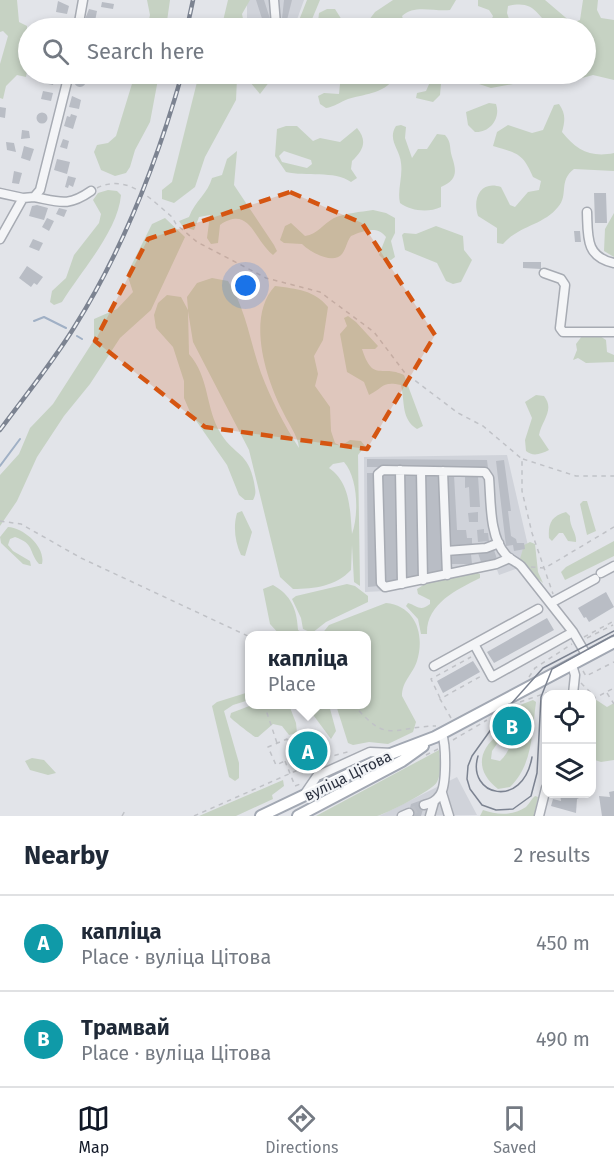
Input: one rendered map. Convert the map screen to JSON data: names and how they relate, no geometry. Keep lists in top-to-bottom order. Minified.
{"streets":{"main road":["вуліца Цітова"]},"page":{"search":"Search here","popup":["капліца","Place"],"pins":["B","A"],"heading":["Nearby","2 results"],"list":[{"mark":"A","name":"капліца","note":"Place · вуліца Цітова","value":"450 m"},{"mark":"B","name":"Трамвай","note":"Place · вуліца Цітова","value":"490 m"}],"nav":["Map","Directions","Saved"]}}
